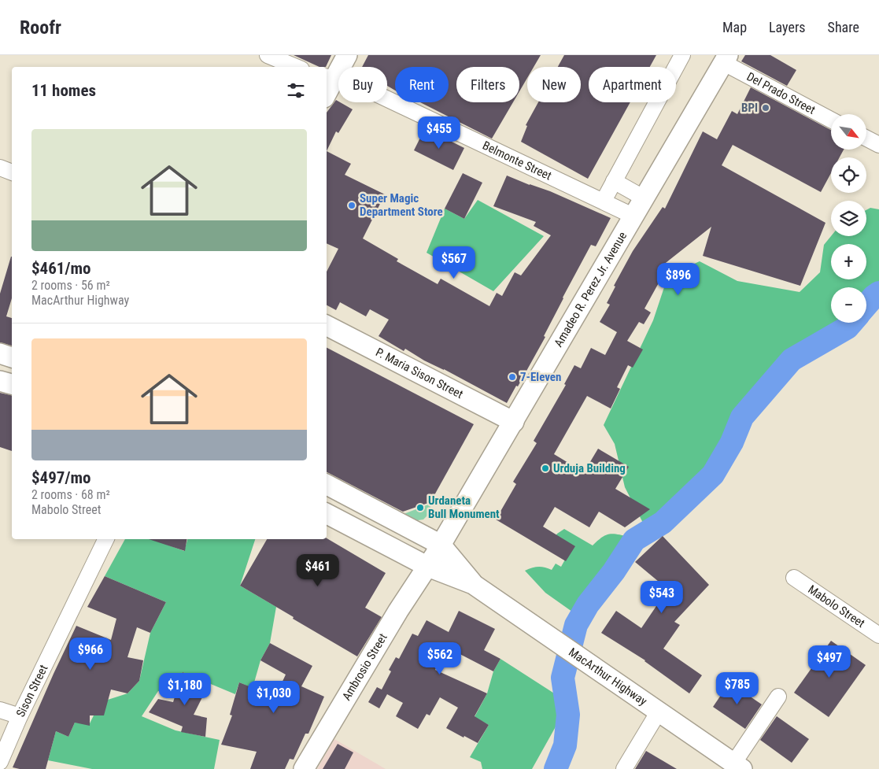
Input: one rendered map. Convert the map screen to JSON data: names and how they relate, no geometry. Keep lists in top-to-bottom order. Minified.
{"streets":{"main road":["Amadeo R. Perez Jr. Avenue","P. Maria Sison Street","Ambrosio Street","MacArthur Highway"],"street":["Del Prado Street","Belmonte Street","Mabolo Street","Sison Street"]},"crossings":[["Del Prado Street","Amadeo R. Perez Jr. Avenue"],["Belmonte Street","Amadeo R. Perez Jr. Avenue"],["Amadeo R. Perez Jr. Avenue","P. Maria Sison Street"],["Amadeo R. Perez Jr. Avenue","Ambrosio Street"],["Amadeo R. Perez Jr. Avenue","MacArthur Highway"],["Ambrosio Street","MacArthur Highway"]],"places":["BPI","Super Magic Department Store","7-Eleven","Urduja Building","Urdaneta Bull Monument"],"north":"bottom right","page":{"header":"Roofr","nav":["Map","Layers","Share"],"chip":["Buy","Rent","Filters","New","Apartment"],"heading":"11 homes","map_buttons":["+","−"],"list":[{"name":"$461/mo","note":"2 rooms · 56 m² · MacArthur Highway"},{"name":"$497/mo","note":"2 rooms · 68 m² · Mabolo Street"}],"price":["$455","$567","$896","$461","$543","$966","$562","$497","$785","$1,180","$1,030"]}}
